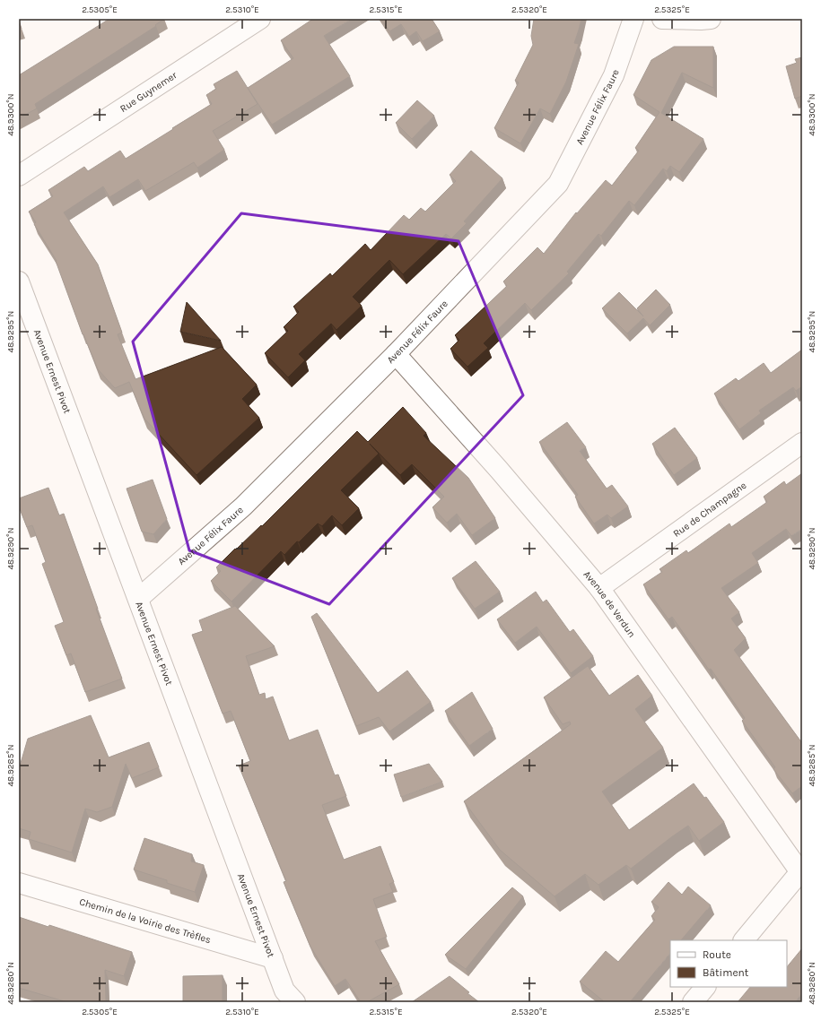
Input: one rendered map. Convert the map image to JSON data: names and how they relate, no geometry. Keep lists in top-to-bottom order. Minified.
{"streets":{"street":["Rue Guynemer","Avenue Félix Faure","Avenue Ernest Pivot","Rue de Champagne","Avenue de Verdun","Chemin de la Voirie des Trèfles"]},"crossings":[["Avenue Félix Faure","Avenue Ernest Pivot"],["Avenue Félix Faure","Avenue de Verdun"],["Avenue Ernest Pivot","Chemin de la Voirie des Trèfles"],["Rue de Champagne","Avenue de Verdun"]],"legend":["Route","Bâtiment"],"coordinates":["2.5305°E","2.5310°E","2.5315°E","2.5320°E","2.5325°E","48.9300°N","48.9295°N","48.9290°N","48.9285°N","48.9280°N"]}
